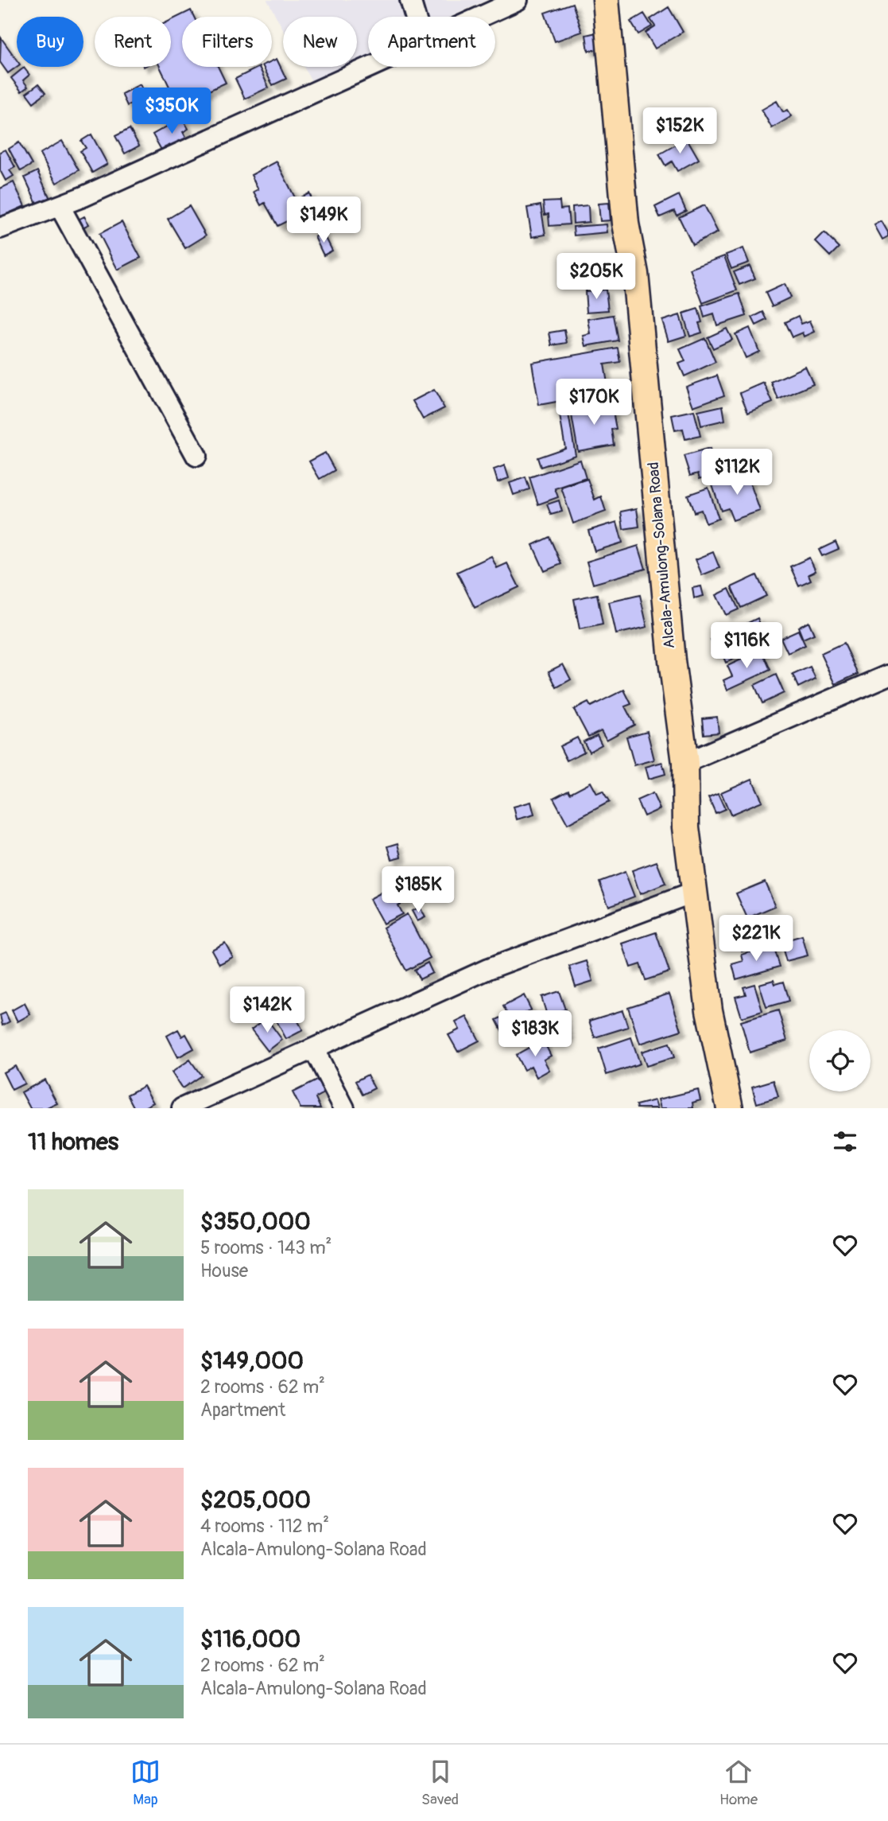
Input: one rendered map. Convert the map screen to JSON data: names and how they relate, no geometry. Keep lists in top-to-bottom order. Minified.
{"streets":{"main road":["Alcala-Amulong-Solana Road"]},"page":{"chip":["Buy","Rent","Filters","New","Apartment"],"price":["$350K","$152K","$149K","$205K","$170K","$112K","$116K","$185K","$221K","$142K","$183K"],"heading":"11 homes","list":[{"name":"$350,000","note":"5 rooms · 143 m² · House"},{"name":"$149,000","note":"2 rooms · 62 m² · Apartment"},{"name":"$205,000","note":"4 rooms · 112 m² · Alcala-Amulong-Solana Road"},{"name":"$116,000","note":"2 rooms · 62 m² · Alcala-Amulong-Solana Road"}],"tabs":["Map","Saved","Home"]}}
